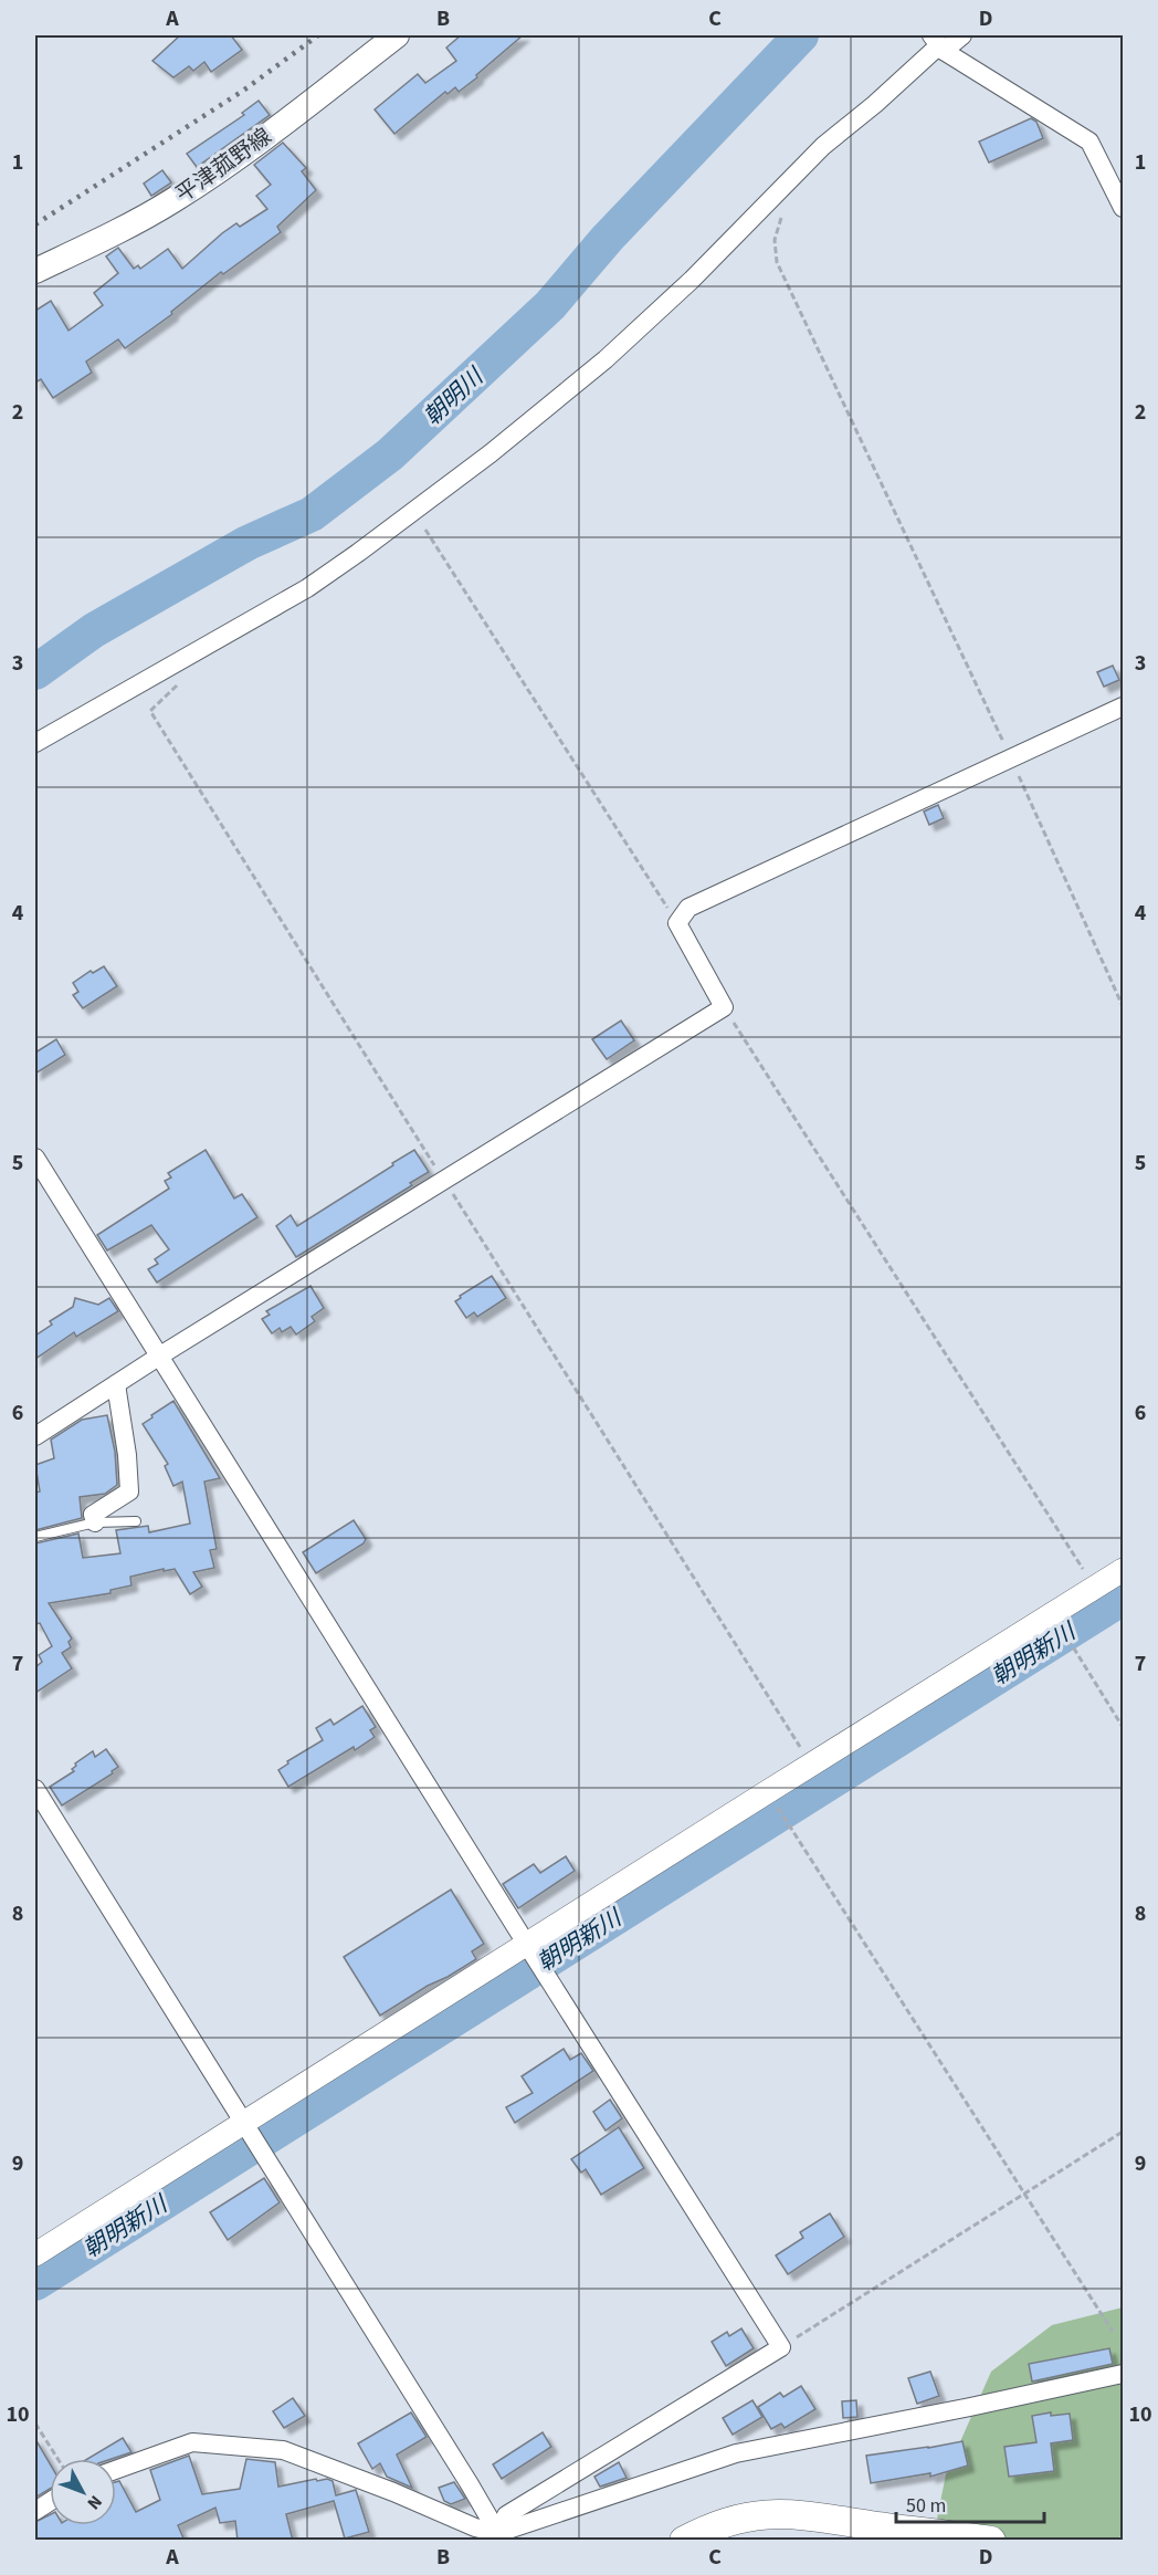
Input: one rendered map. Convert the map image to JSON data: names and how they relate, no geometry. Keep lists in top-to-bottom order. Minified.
{"streets":{"main road":["平津菰野線"]},"water":["朝明川","朝明新川"],"scale_bar":"50 m","north":"bottom right","grid":{"columns":["A","B","C","D"],"rows":["1","2","3","4","5","6","7","8","9","10"]}}
